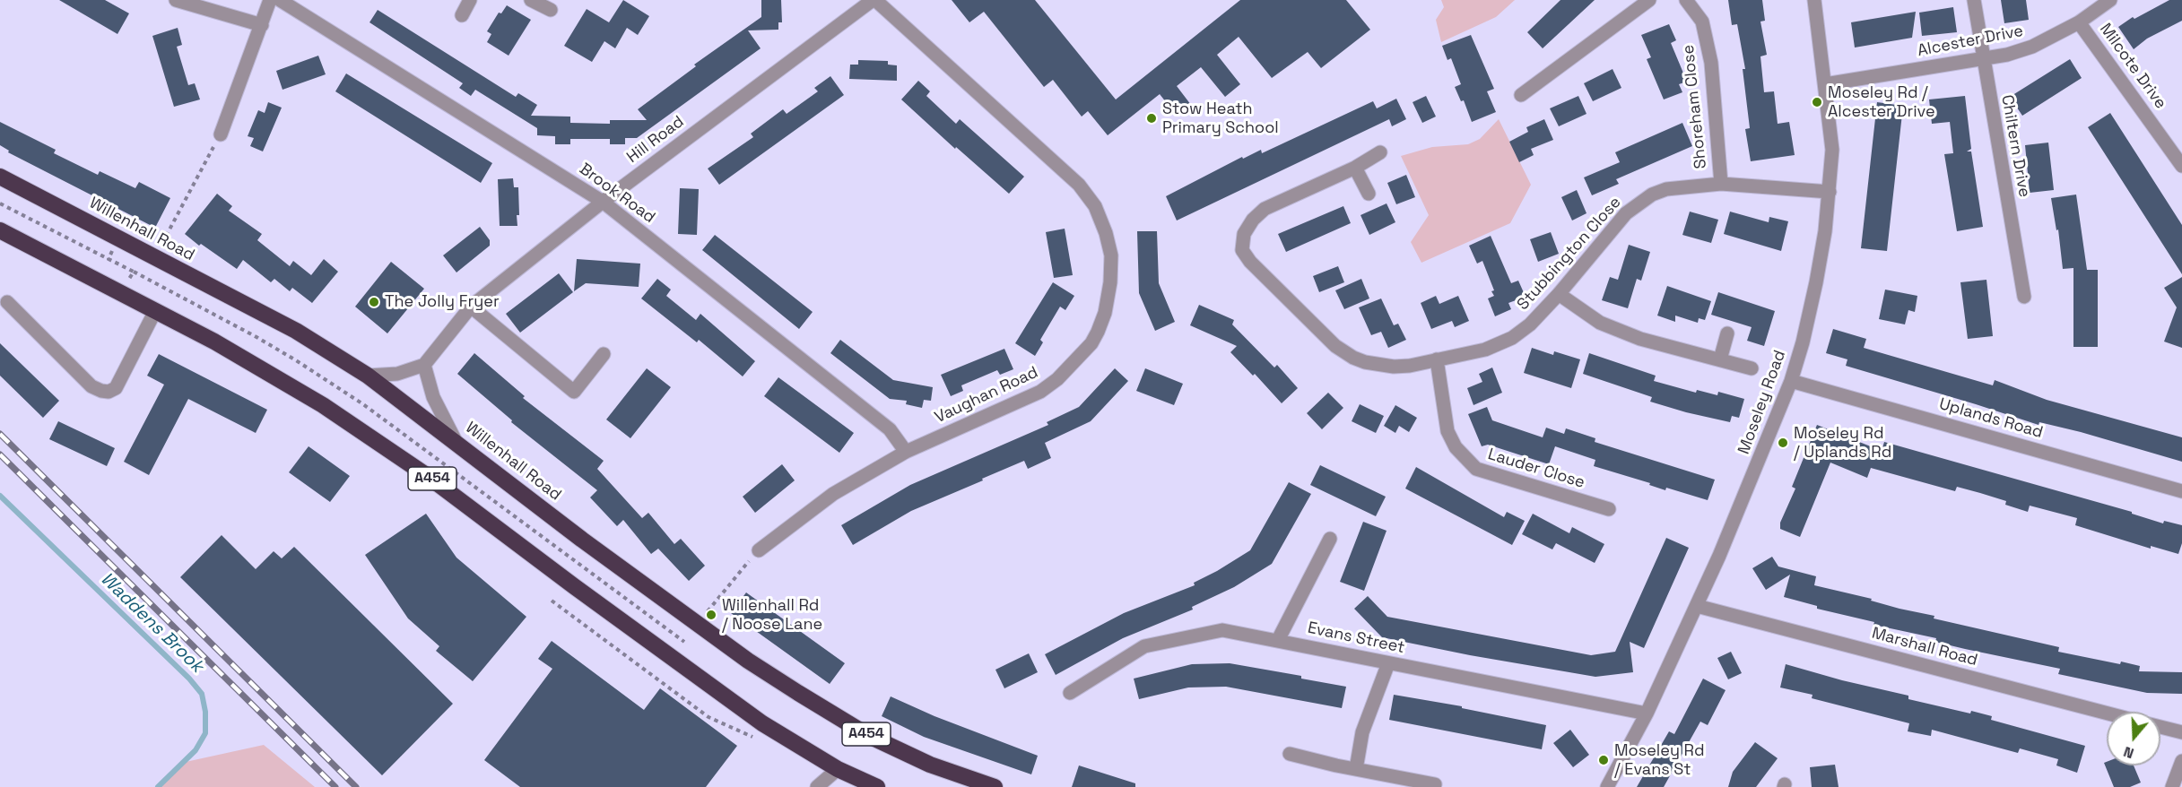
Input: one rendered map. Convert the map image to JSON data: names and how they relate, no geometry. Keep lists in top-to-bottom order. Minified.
{"streets":{"highway":["Willenhall Road","A454"],"street":["Alcester Drive","Milcote Drive","Shoreham Close","Hill Road","Chiltern Drive","Brook Road","Stubbington Close","Vaughan Road","Moseley Road","Uplands Road","Lauder Close","Evans Street","Marshall Road"]},"crossings":[["Alcester Drive","Milcote Drive"],["Alcester Drive","Chiltern Drive"],["Alcester Drive","Moseley Road"],["Shoreham Close","Stubbington Close"],["Hill Road","Brook Road"],["Hill Road","Vaughan Road"],["Brook Road","Vaughan Road"],["Stubbington Close","Moseley Road"],["Stubbington Close","Lauder Close"],["Moseley Road","Uplands Road"],["Moseley Road","Evans Street"],["Moseley Road","Marshall Road"]],"water":["Waddens Brook"],"places":["Moseley Rd / Alcester Drive","Stow Heath Primary School","The Jolly Fryer","Moseley Rd / Uplands Rd","Willenhall Rd / Noose Lane","Moseley Rd / Evans St"],"north":"bottom"}
